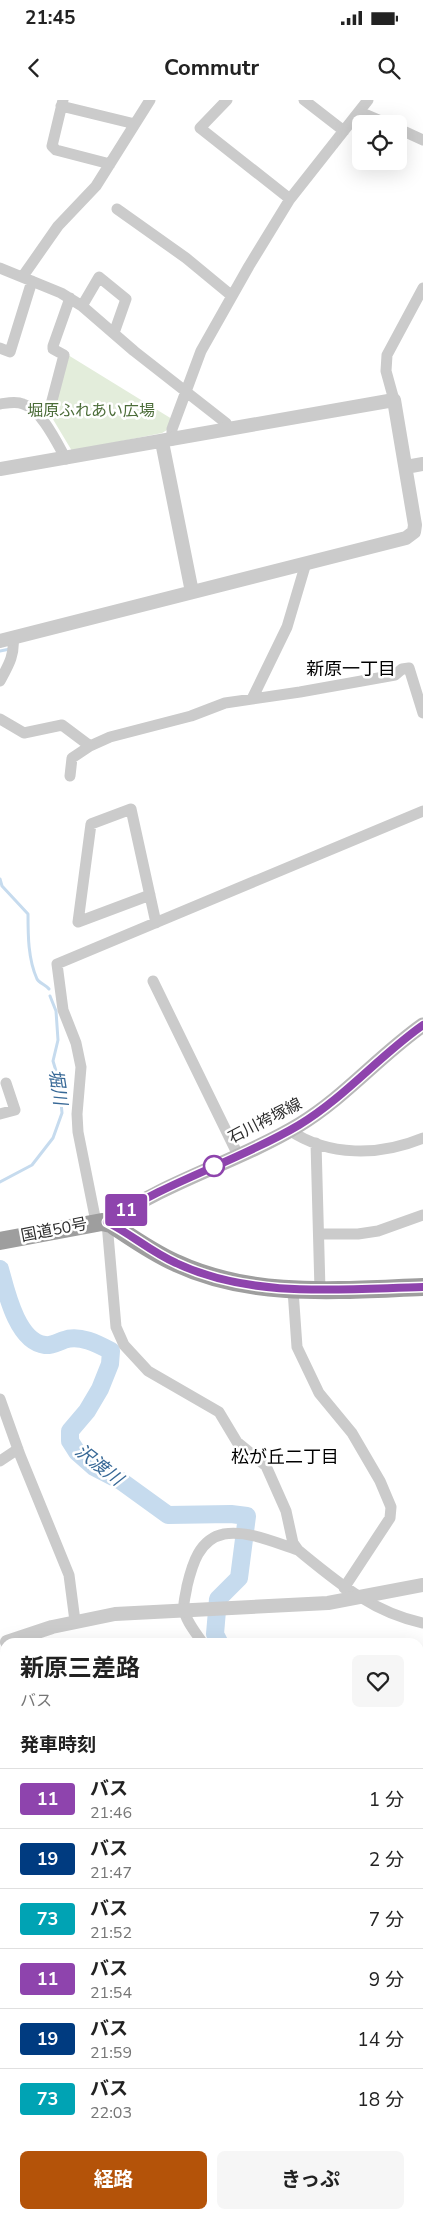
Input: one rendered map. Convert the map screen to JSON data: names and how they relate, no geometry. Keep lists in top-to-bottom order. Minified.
{"streets":{"highway":["国道50号"],"main road":["石川袴塚線"]},"crossings":[["石川袴塚線","国道50号"]],"districts":["新原一丁目","松が丘二丁目"],"water":["堀川","沢渡川"],"parks":["堀原ふれあい広場"],"lines":["bus line 11"],"page":{"status":"21:45","header":"Commutr","on_map":"11","heading":[["新原三差路","バス"],"発車時刻"],"list":[{"mark":"11","name":"バス","note":"21:46","value":"1 分"},{"mark":"19","name":"バス","note":"21:47","value":"2 分"},{"mark":"73","name":"バス","note":"21:52","value":"7 分"},{"mark":"11","name":"バス","note":"21:54","value":"9 分"},{"mark":"19","name":"バス","note":"21:59","value":"14 分"},{"mark":"73","name":"バス","note":"22:03","value":"18 分"}],"buttons":["経路","きっぷ"]}}
